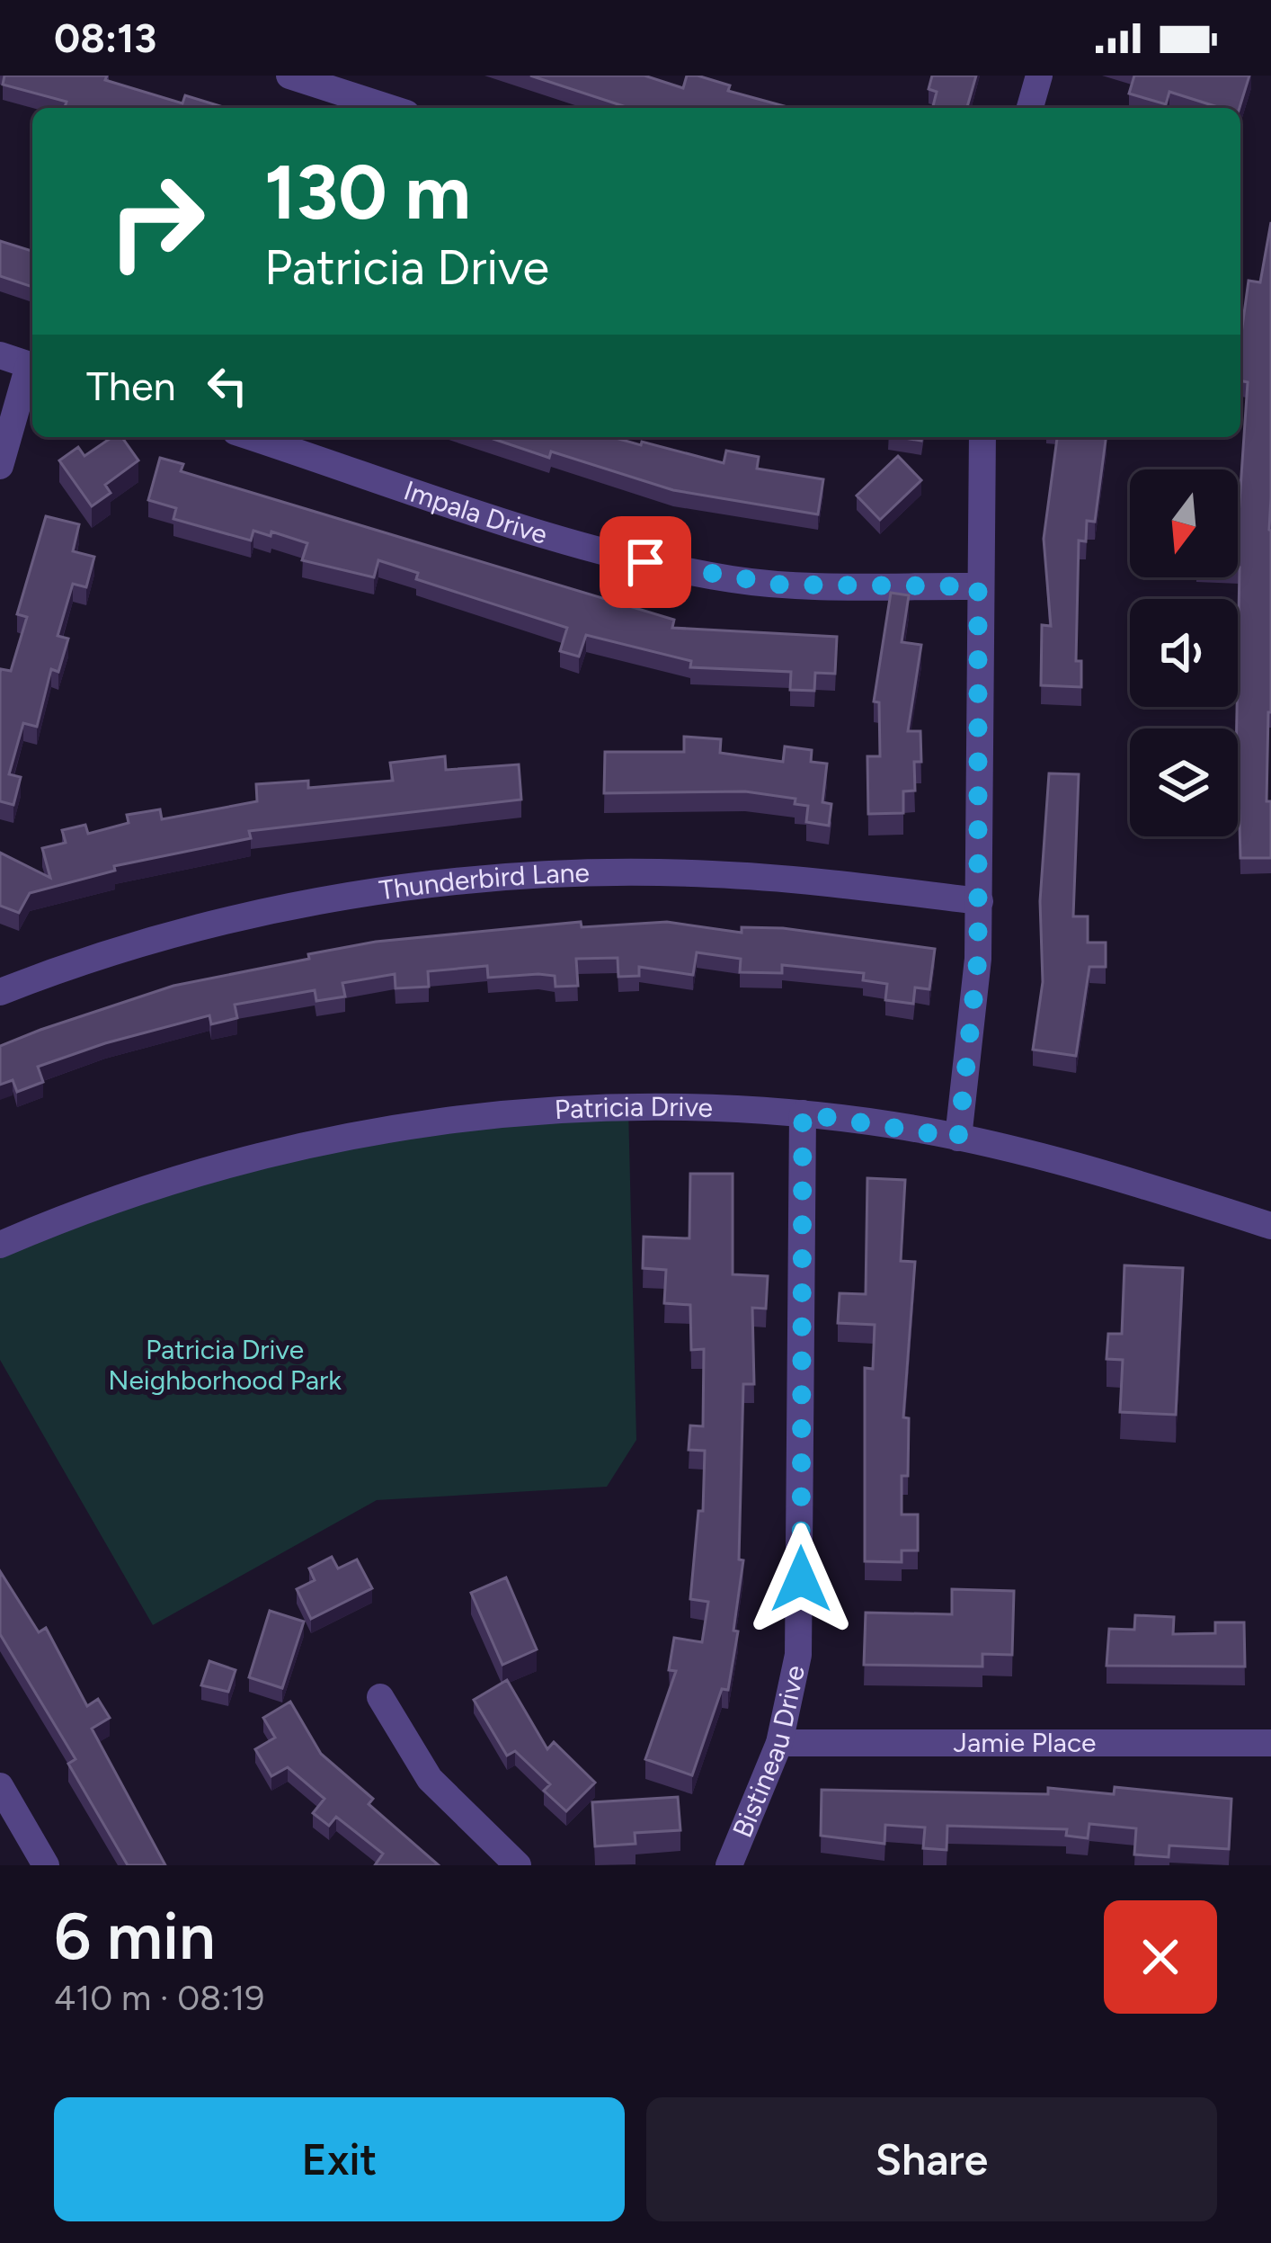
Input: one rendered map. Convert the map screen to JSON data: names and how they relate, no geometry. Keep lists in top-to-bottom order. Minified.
{"streets":{"street":["Impala Drive","Thunderbird Lane","Patricia Drive","Jamie Place","Bistineau Drive"]},"crossings":[["Patricia Drive","Bistineau Drive"],["Jamie Place","Bistineau Drive"]],"parks":["Patricia Drive Neighborhood Park"],"north":"bottom","page":{"status":"08:13","turn":["130 m","Patricia Drive"],"then":"Then","heading":["6 min","410 m · 08:19"],"buttons":["Exit","Share"]}}
